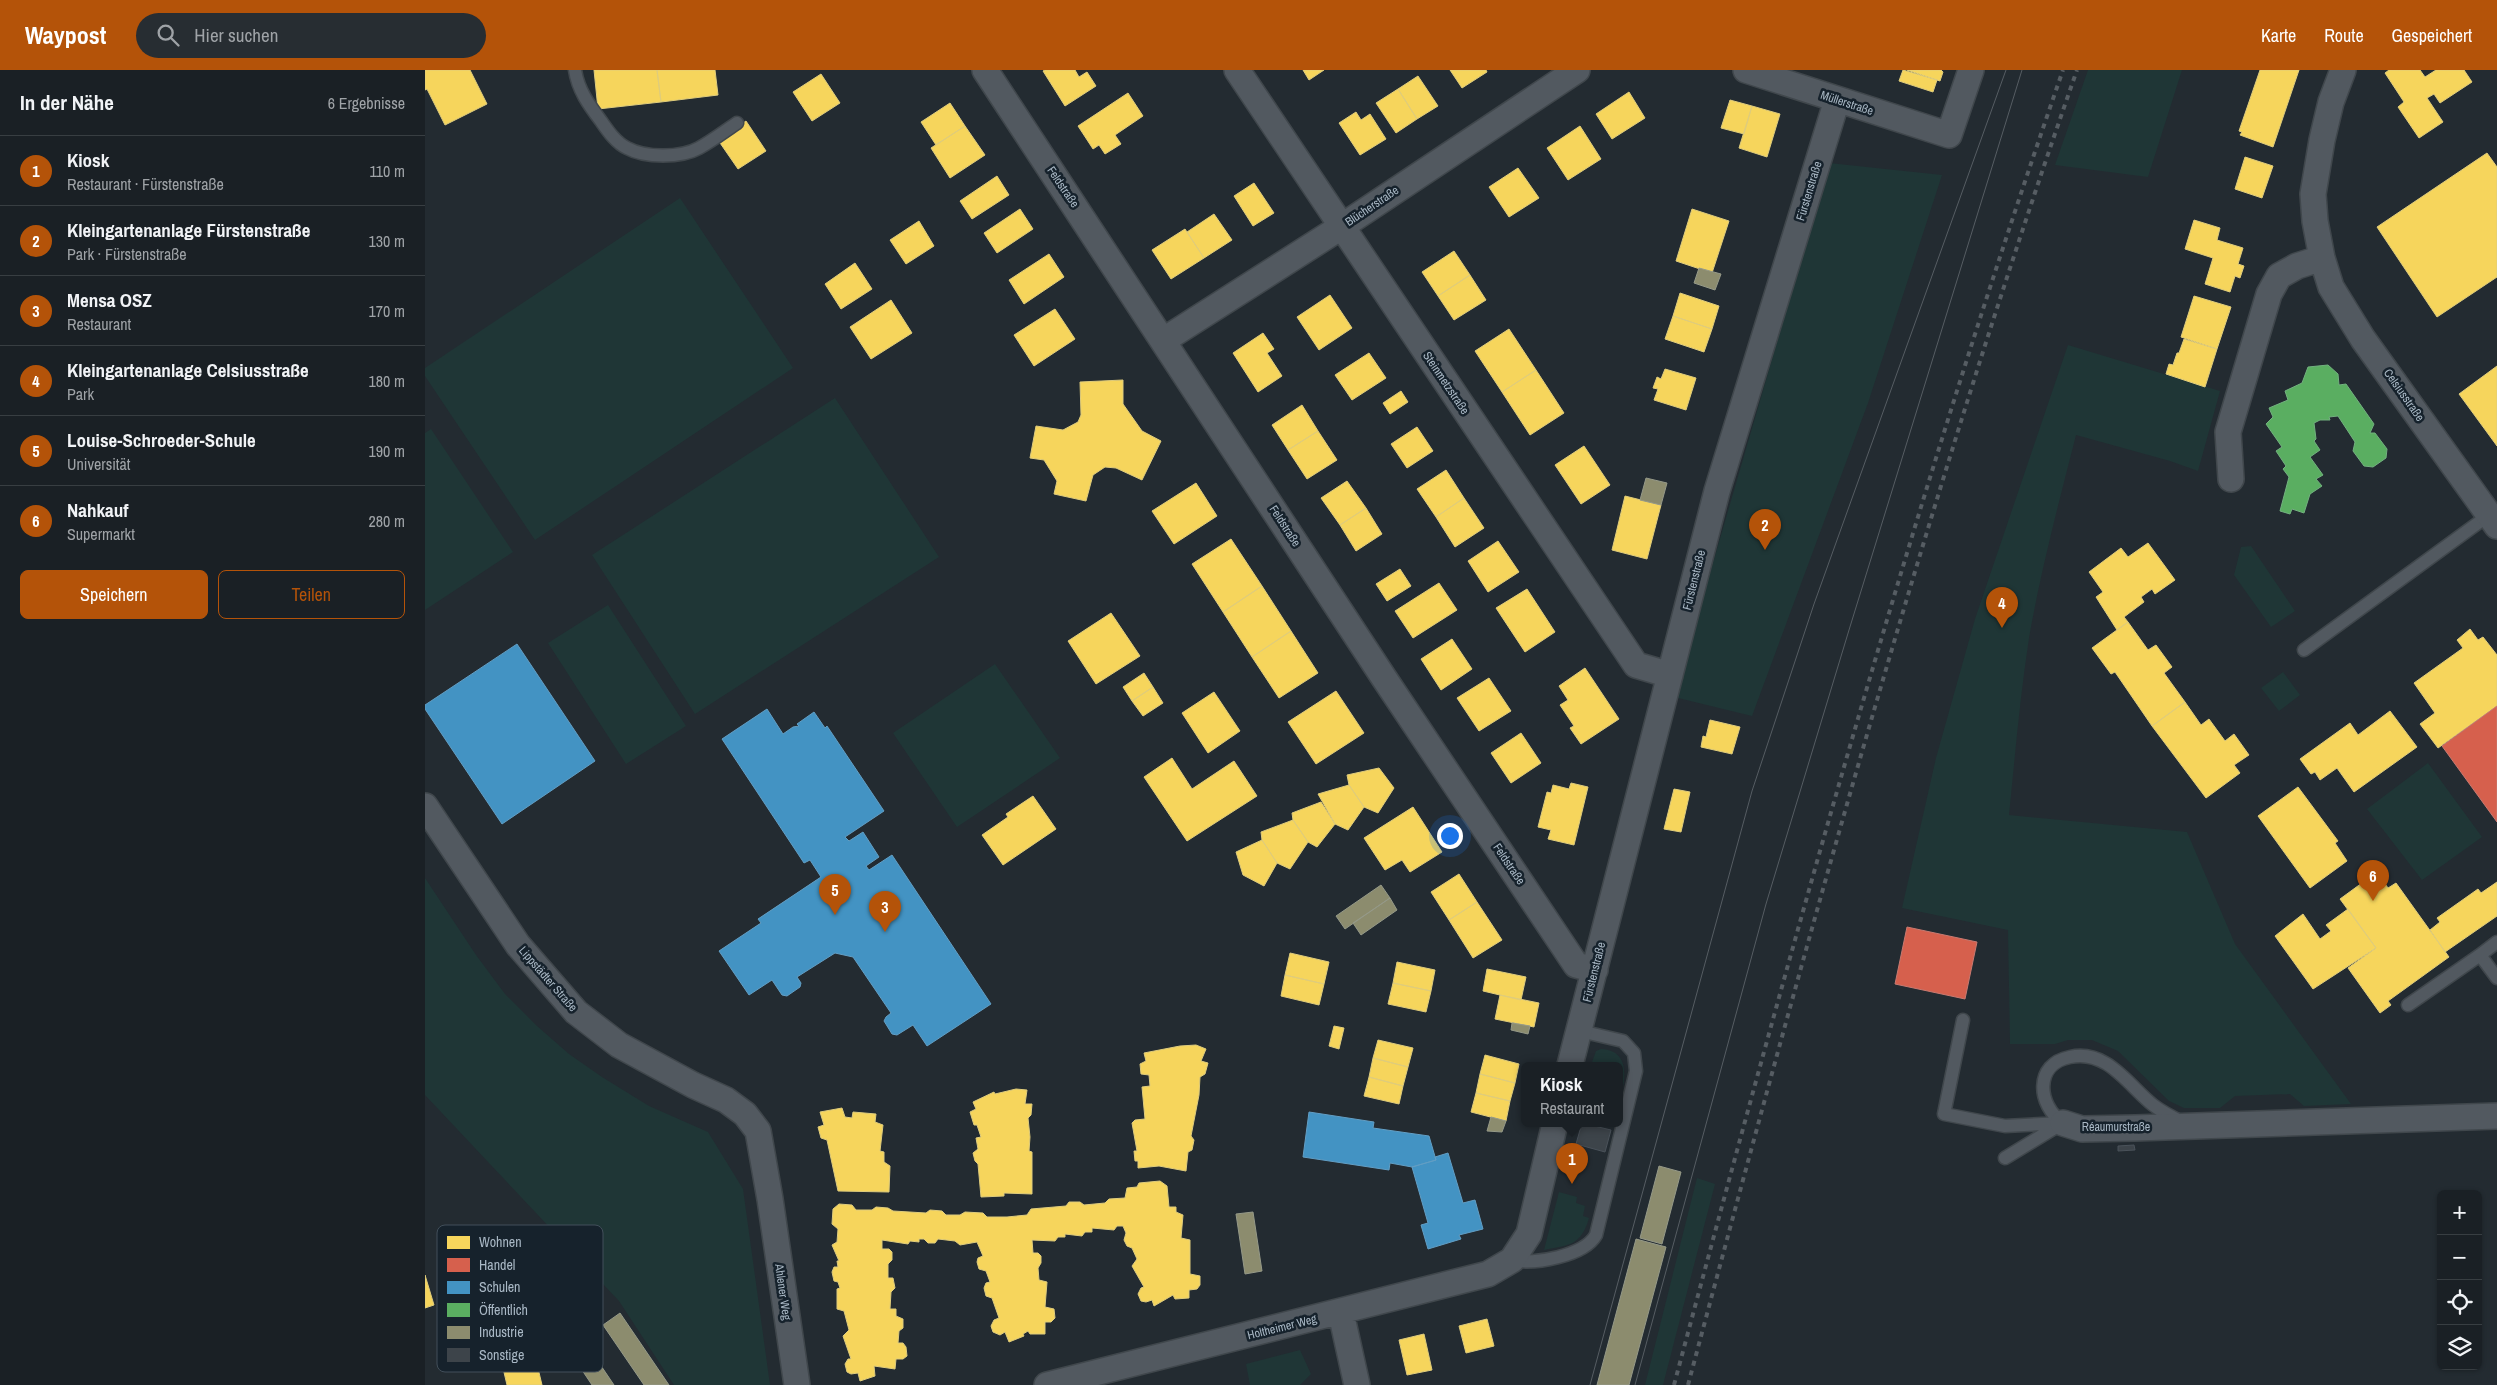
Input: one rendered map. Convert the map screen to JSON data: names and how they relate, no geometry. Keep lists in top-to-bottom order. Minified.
{"streets":{"street":["Müllerstraße","Feldstraße","Fürstenstraße","Blücherstraße","Steinmetzstraße","Celsiusstraße","Lippstädter Straße","Réaumurstraße","Ahlener Weg","Holtheimer Weg"]},"crossings":[["Müllerstraße","Fürstenstraße"],["Feldstraße","Fürstenstraße"],["Feldstraße","Blücherstraße"],["Fürstenstraße","Steinmetzstraße"],["Blücherstraße","Steinmetzstraße"],["Lippstädter Straße","Ahlener Weg"]],"legend":["Wohnen","Handel","Schulen","Öffentlich","Industrie","Sonstige"],"page":{"header":"Waypost","search":"Hier suchen","nav":["Karte","Route","Gespeichert"],"heading":["In der Nähe","6 Ergebnisse"],"list":[{"mark":"1","name":"Kiosk","note":"Restaurant · Fürstenstraße","value":"110 m"},{"mark":"2","name":"Kleingartenanlage Fürstenstraße","note":"Park · Fürstenstraße","value":"130 m"},{"mark":"3","name":"Mensa OSZ","note":"Restaurant","value":"170 m"},{"mark":"4","name":"Kleingartenanlage Celsiusstraße","note":"Park","value":"180 m"},{"mark":"5","name":"Louise-Schroeder-Schule","note":"Universität","value":"190 m"},{"mark":"6","name":"Nahkauf","note":"Supermarkt","value":"280 m"}],"pins":["2","4","6","5","3","1"],"buttons":["Speichern","Teilen"],"popup":["Kiosk","Restaurant"],"map_buttons":["+","−"]}}
